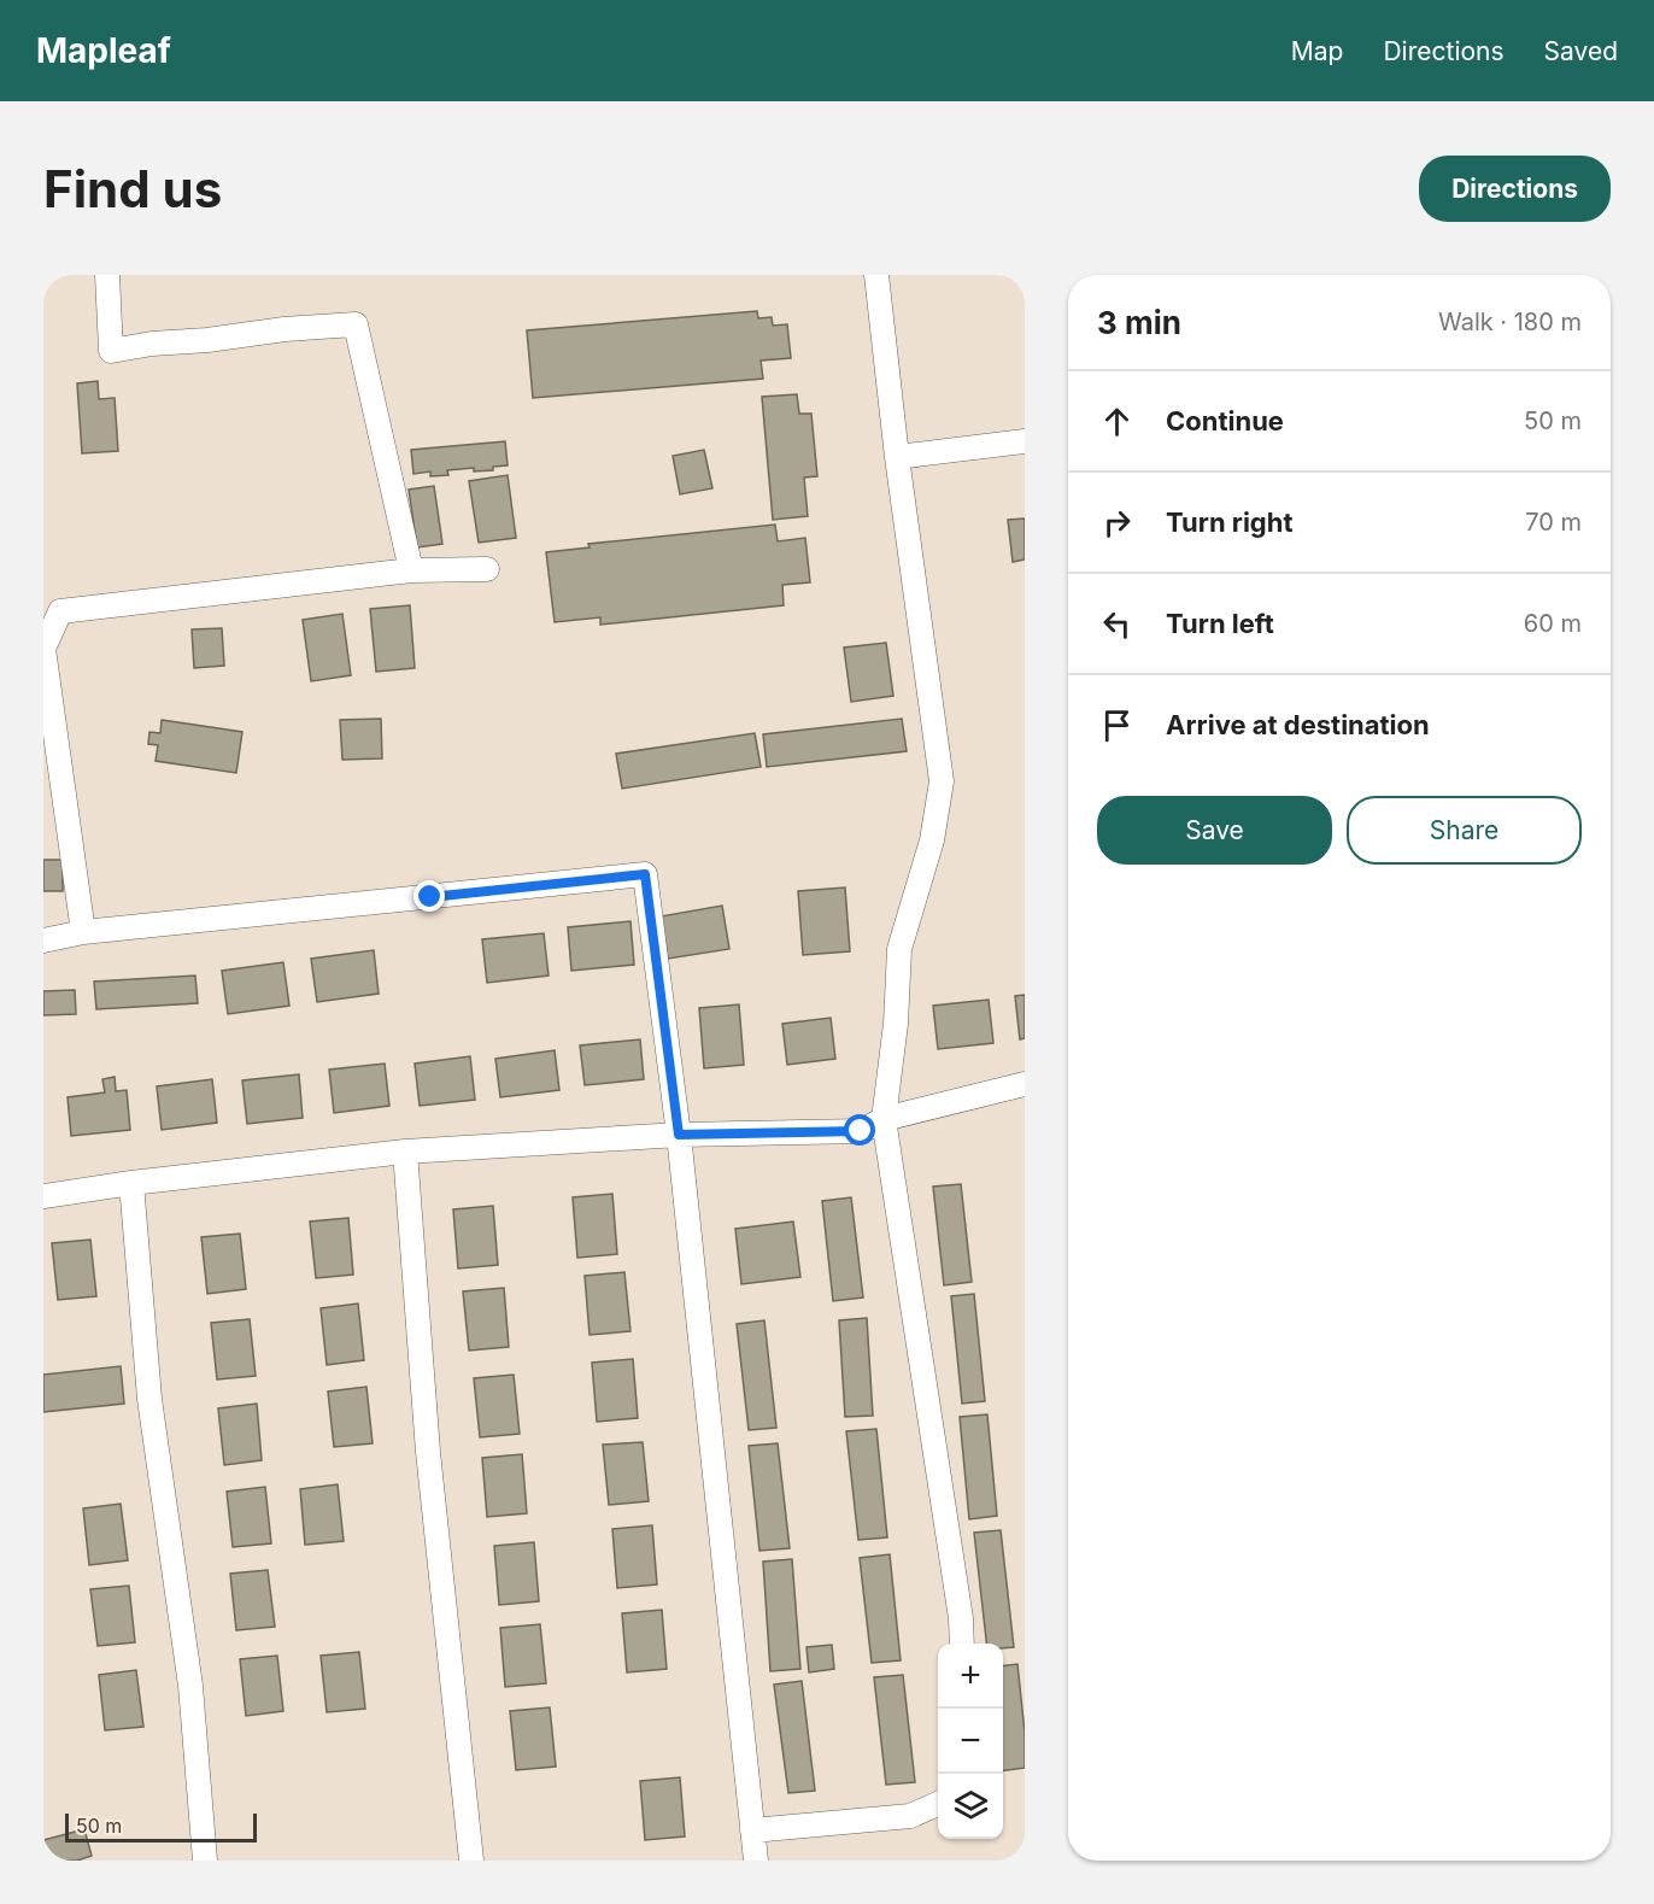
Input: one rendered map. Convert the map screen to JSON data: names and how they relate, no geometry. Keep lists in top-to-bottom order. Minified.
{"scale_bar":"50 m","page":{"header":"Mapleaf","nav":["Map","Directions","Saved"],"buttons":["Directions",["Save","Share"]],"title":"Find us","heading":["3 min","Walk · 180 m"],"list":[["Continue","50 m"],["Turn right","70 m"],["Turn left","60 m"],"Arrive at destination"],"map_buttons":["+","−"],"scale":"50 m"}}
